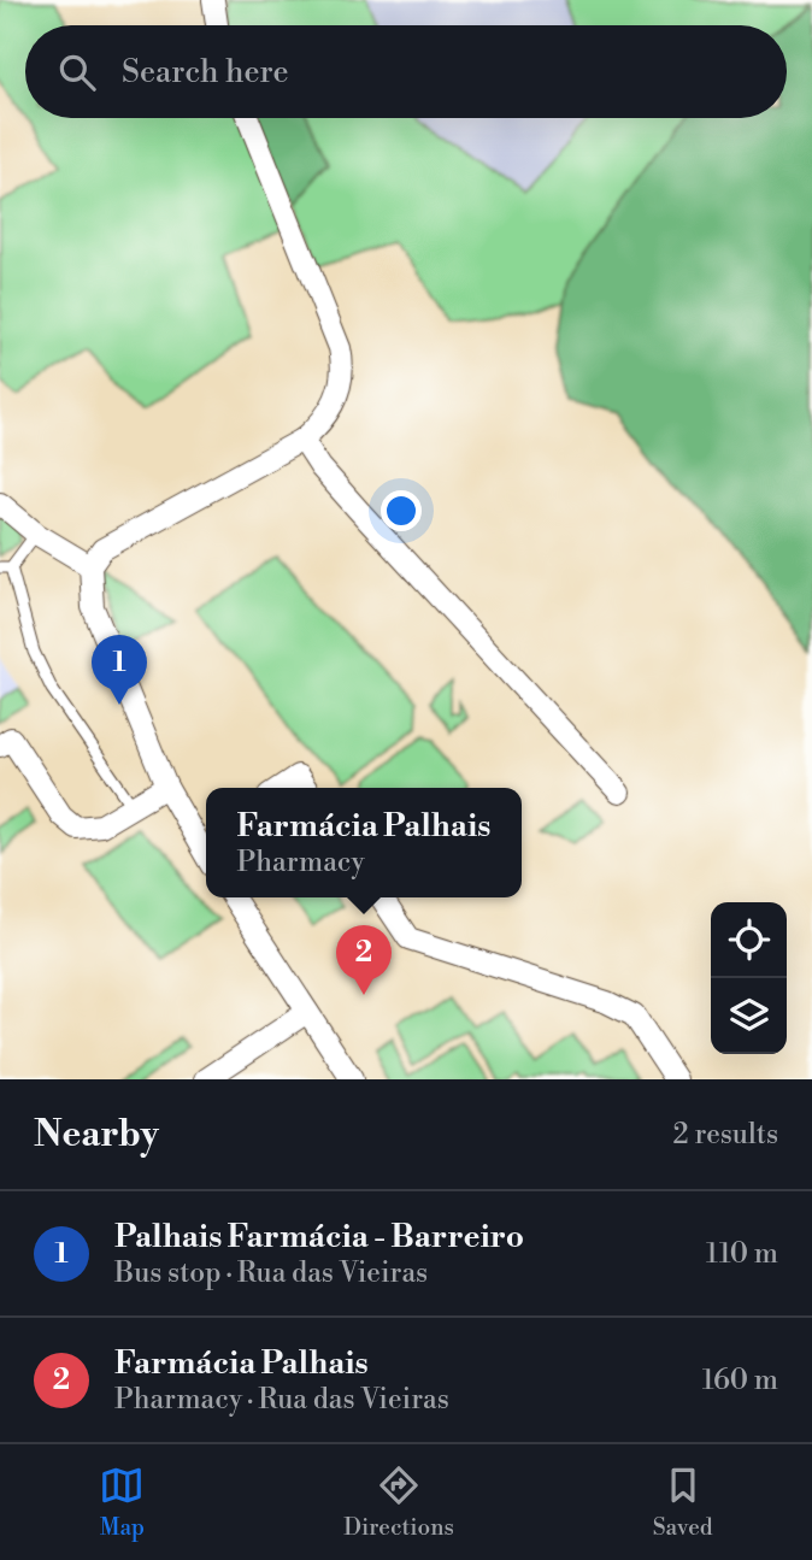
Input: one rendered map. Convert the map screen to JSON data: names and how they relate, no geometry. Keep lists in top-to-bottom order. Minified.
{"page":{"search":"Search here","pins":["1","2"],"popup":["Farmácia Palhais","Pharmacy"],"heading":["Nearby","2 results"],"list":[{"mark":"1","name":"Palhais Farmácia - Barreiro","note":"Bus stop · Rua das Vieiras","value":"110 m"},{"mark":"2","name":"Farmácia Palhais","note":"Pharmacy · Rua das Vieiras","value":"160 m"}],"nav":["Map","Directions","Saved"]}}
